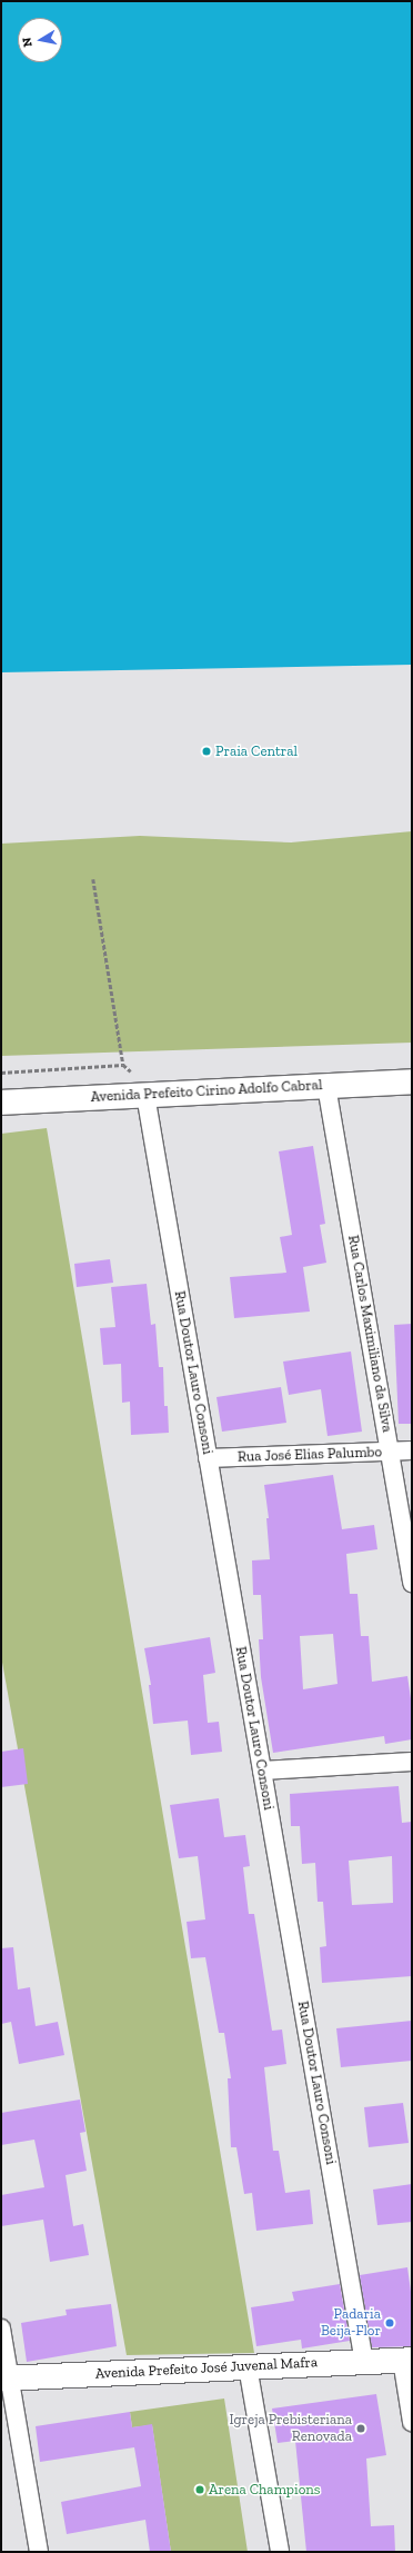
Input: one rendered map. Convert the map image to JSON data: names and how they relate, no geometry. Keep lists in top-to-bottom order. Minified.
{"streets":{"main road":["Avenida Prefeito Cirino Adolfo Cabral","Avenida Prefeito José Juvenal Mafra"],"street":["Rua Carlos Maximiliano da Silva","Rua Doutor Lauro Consoni","Rua José Elias Palumbo"]},"crossings":[["Avenida Prefeito Cirino Adolfo Cabral","Rua Carlos Maximiliano da Silva"],["Avenida Prefeito Cirino Adolfo Cabral","Rua Doutor Lauro Consoni"],["Rua Carlos Maximiliano da Silva","Rua José Elias Palumbo"],["Rua Doutor Lauro Consoni","Rua José Elias Palumbo"],["Rua Doutor Lauro Consoni","Avenida Prefeito José Juvenal Mafra"]],"places":["Praia Central","Padaria Beija-Flor","Igreja Prebisteriana Renovada","Arena Champions"],"north":"left"}
